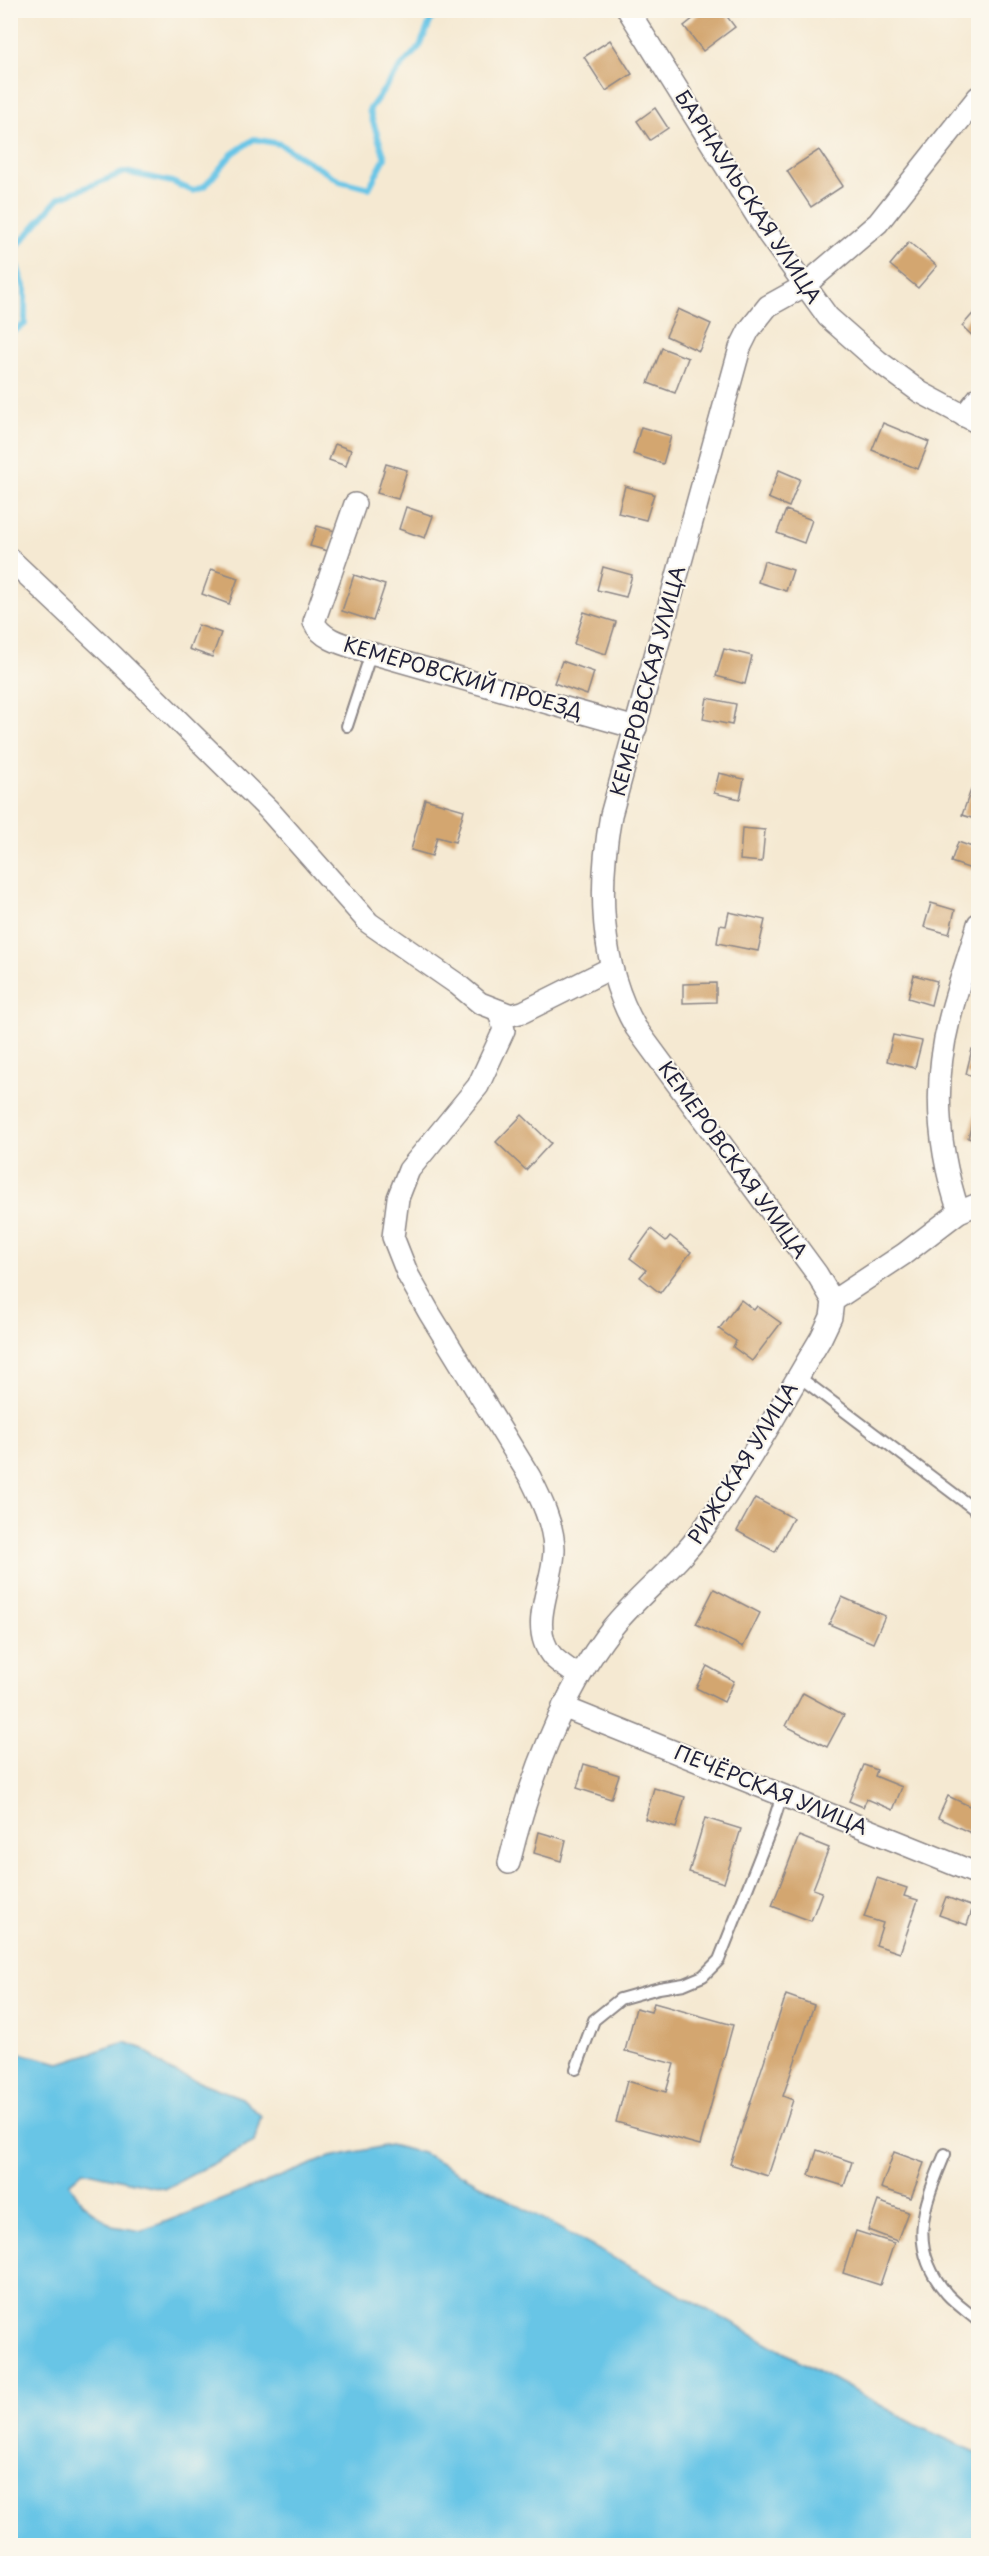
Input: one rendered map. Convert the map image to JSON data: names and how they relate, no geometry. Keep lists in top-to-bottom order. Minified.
{"streets":{"street":["БАРНАУЛЬСКАЯ УЛИЦА","КЕМЕРОВСКИЙ ПРОЕЗД","КЕМЕРОВСКАЯ УЛИЦА","РИЖСКАЯ УЛИЦА","ПЕЧЁРСКАЯ УЛИЦА"]},"crossings":[["БАРНАУЛЬСКАЯ УЛИЦА","КЕМЕРОВСКАЯ УЛИЦА"],["КЕМЕРОВСКИЙ ПРОЕЗД","КЕМЕРОВСКАЯ УЛИЦА"],["КЕМЕРОВСКАЯ УЛИЦА","РИЖСКАЯ УЛИЦА"],["РИЖСКАЯ УЛИЦА","ПЕЧЁРСКАЯ УЛИЦА"]]}
